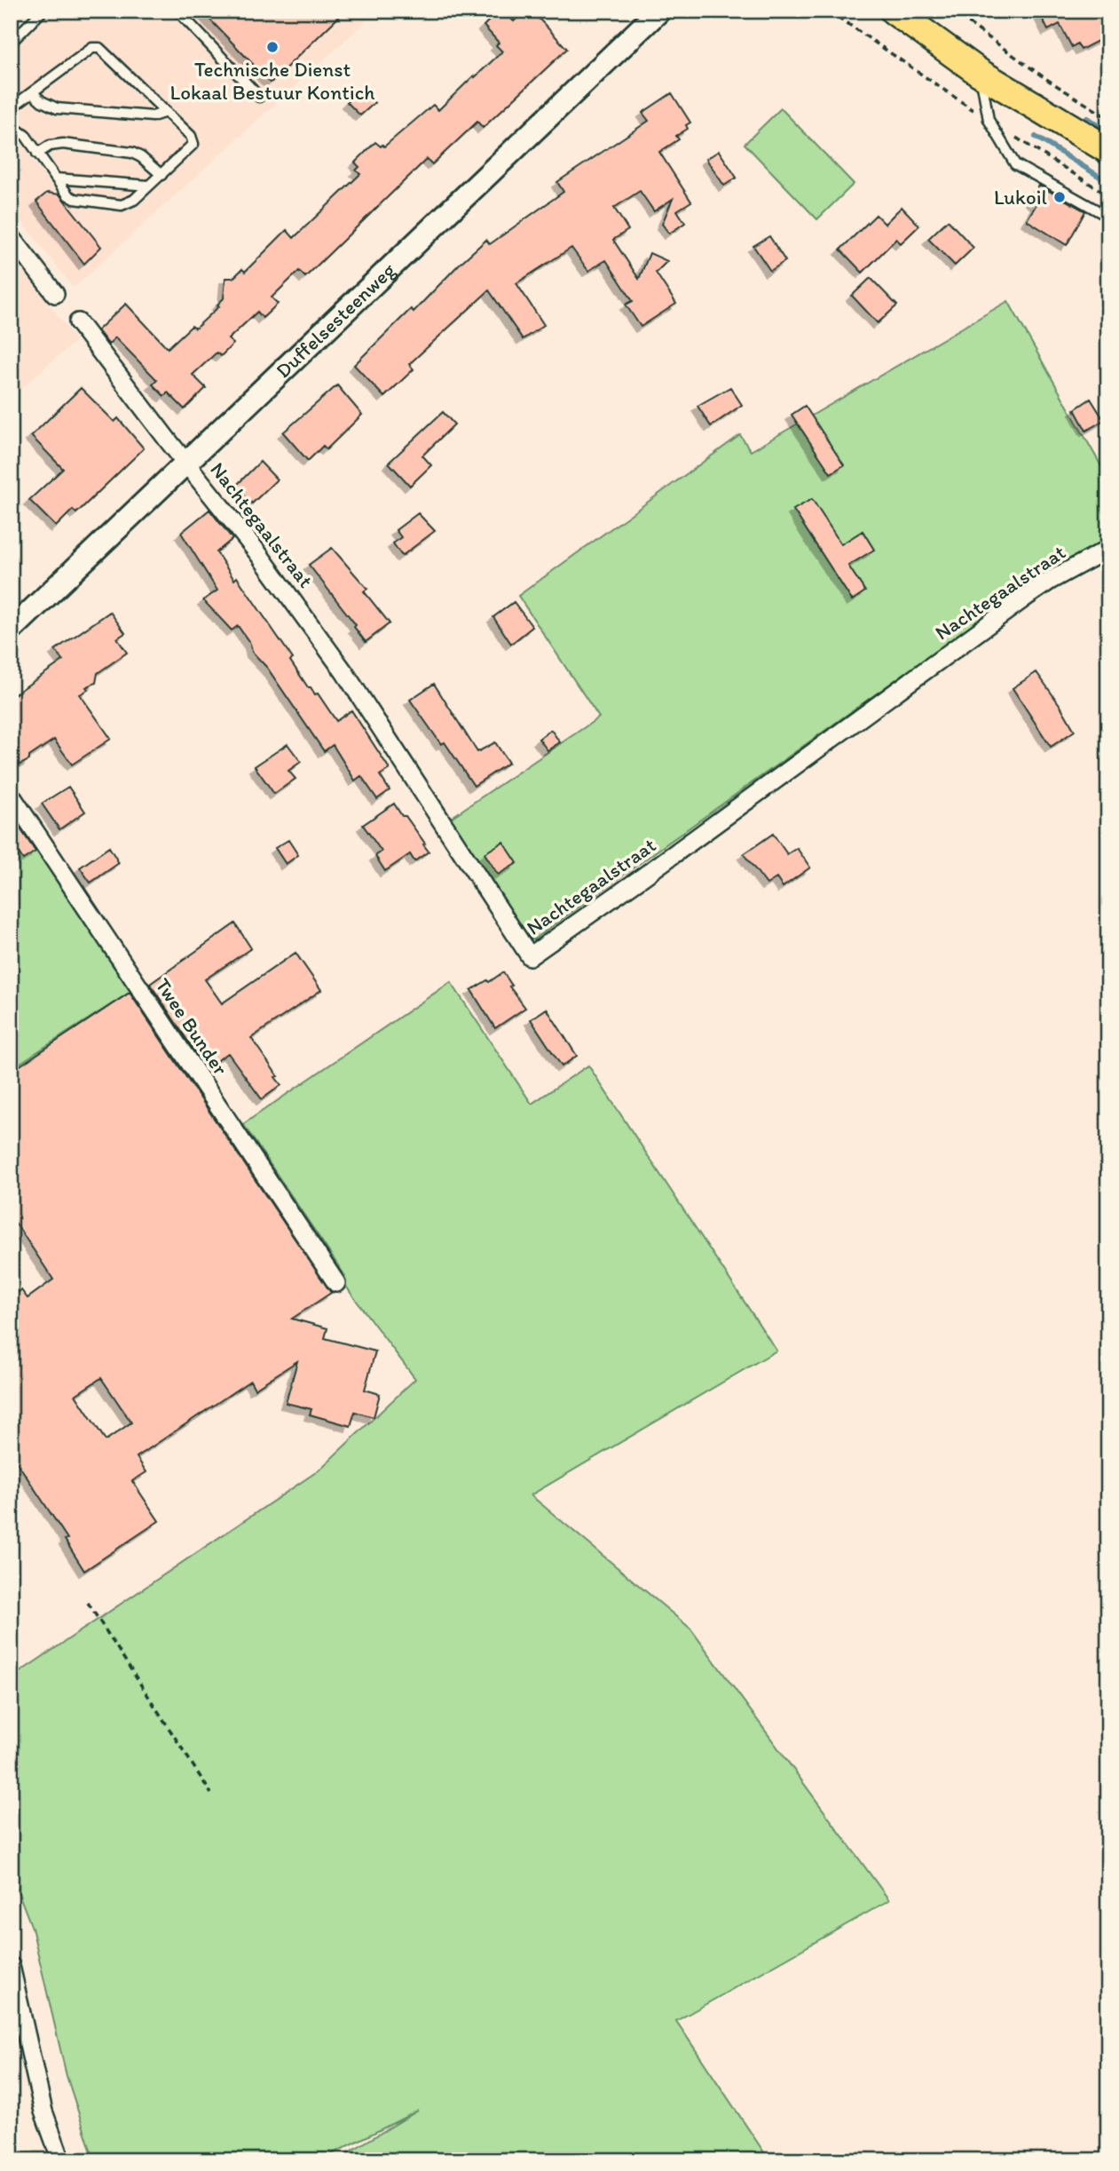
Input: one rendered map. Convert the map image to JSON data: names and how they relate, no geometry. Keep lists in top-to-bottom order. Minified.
{"streets":{"street":["Duffelsesteenweg","Nachtegaalstraat","Twee Bunder"]},"crossings":[["Duffelsesteenweg","Nachtegaalstraat"]],"places":["Technische Dienst Lokaal Bestuur Kontich","Lukoil"]}
